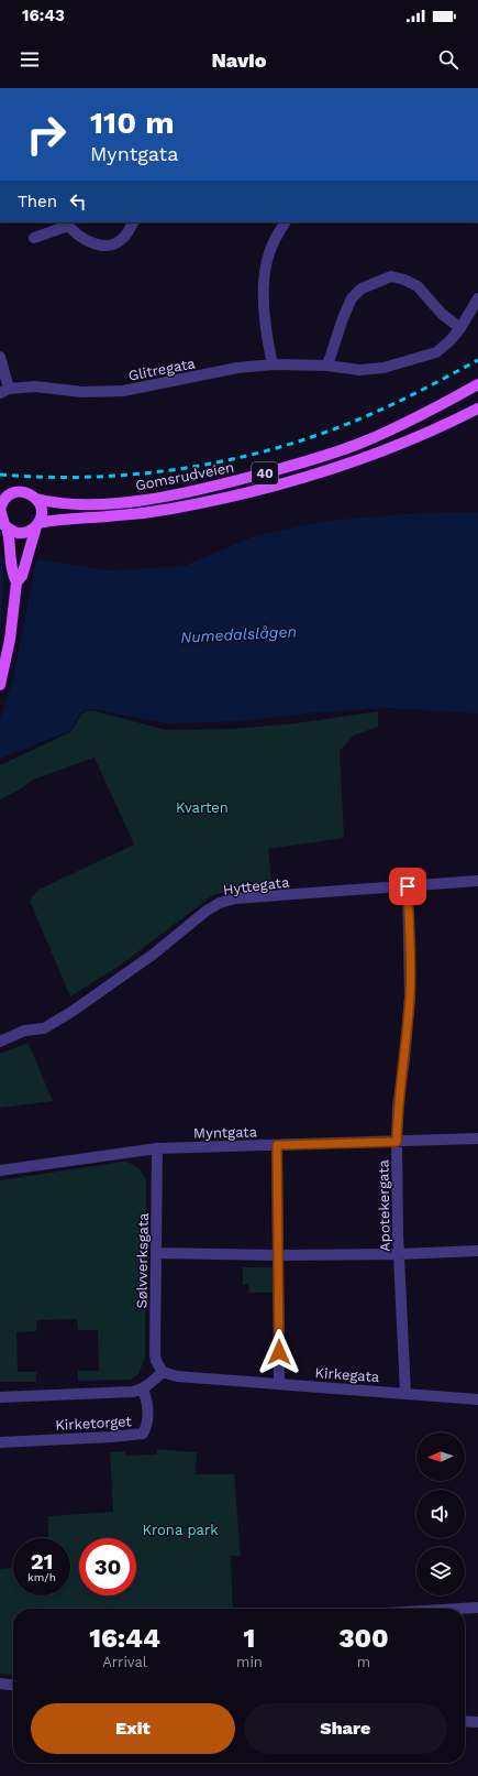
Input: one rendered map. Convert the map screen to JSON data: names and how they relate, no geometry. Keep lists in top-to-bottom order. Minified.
{"streets":{"main road":["40","Gomsrudveien"],"street":["Glitregata","Hyttegata","Myntgata","Apotekergata","Sølvverksgata","Kirkegata","Kirketorget"]},"crossings":[["40","Gomsrudveien"],["Hyttegata","Apotekergata"],["Myntgata","Apotekergata"],["Myntgata","Sølvverksgata"],["Apotekergata","Kirkegata"],["Sølvverksgata","Kirkegata"]],"water":["Numedalslågen"],"parks":["Kvarten","Krona park"],"north":"left","page":{"status":"16:43","header":"Navio","turn":["110 m","Myntgata"],"then":"Then","speed":"21 km/h","limit":"30","eta":["16:44","Arrival","1","min","300","m"],"buttons":["Exit","Share"]}}
